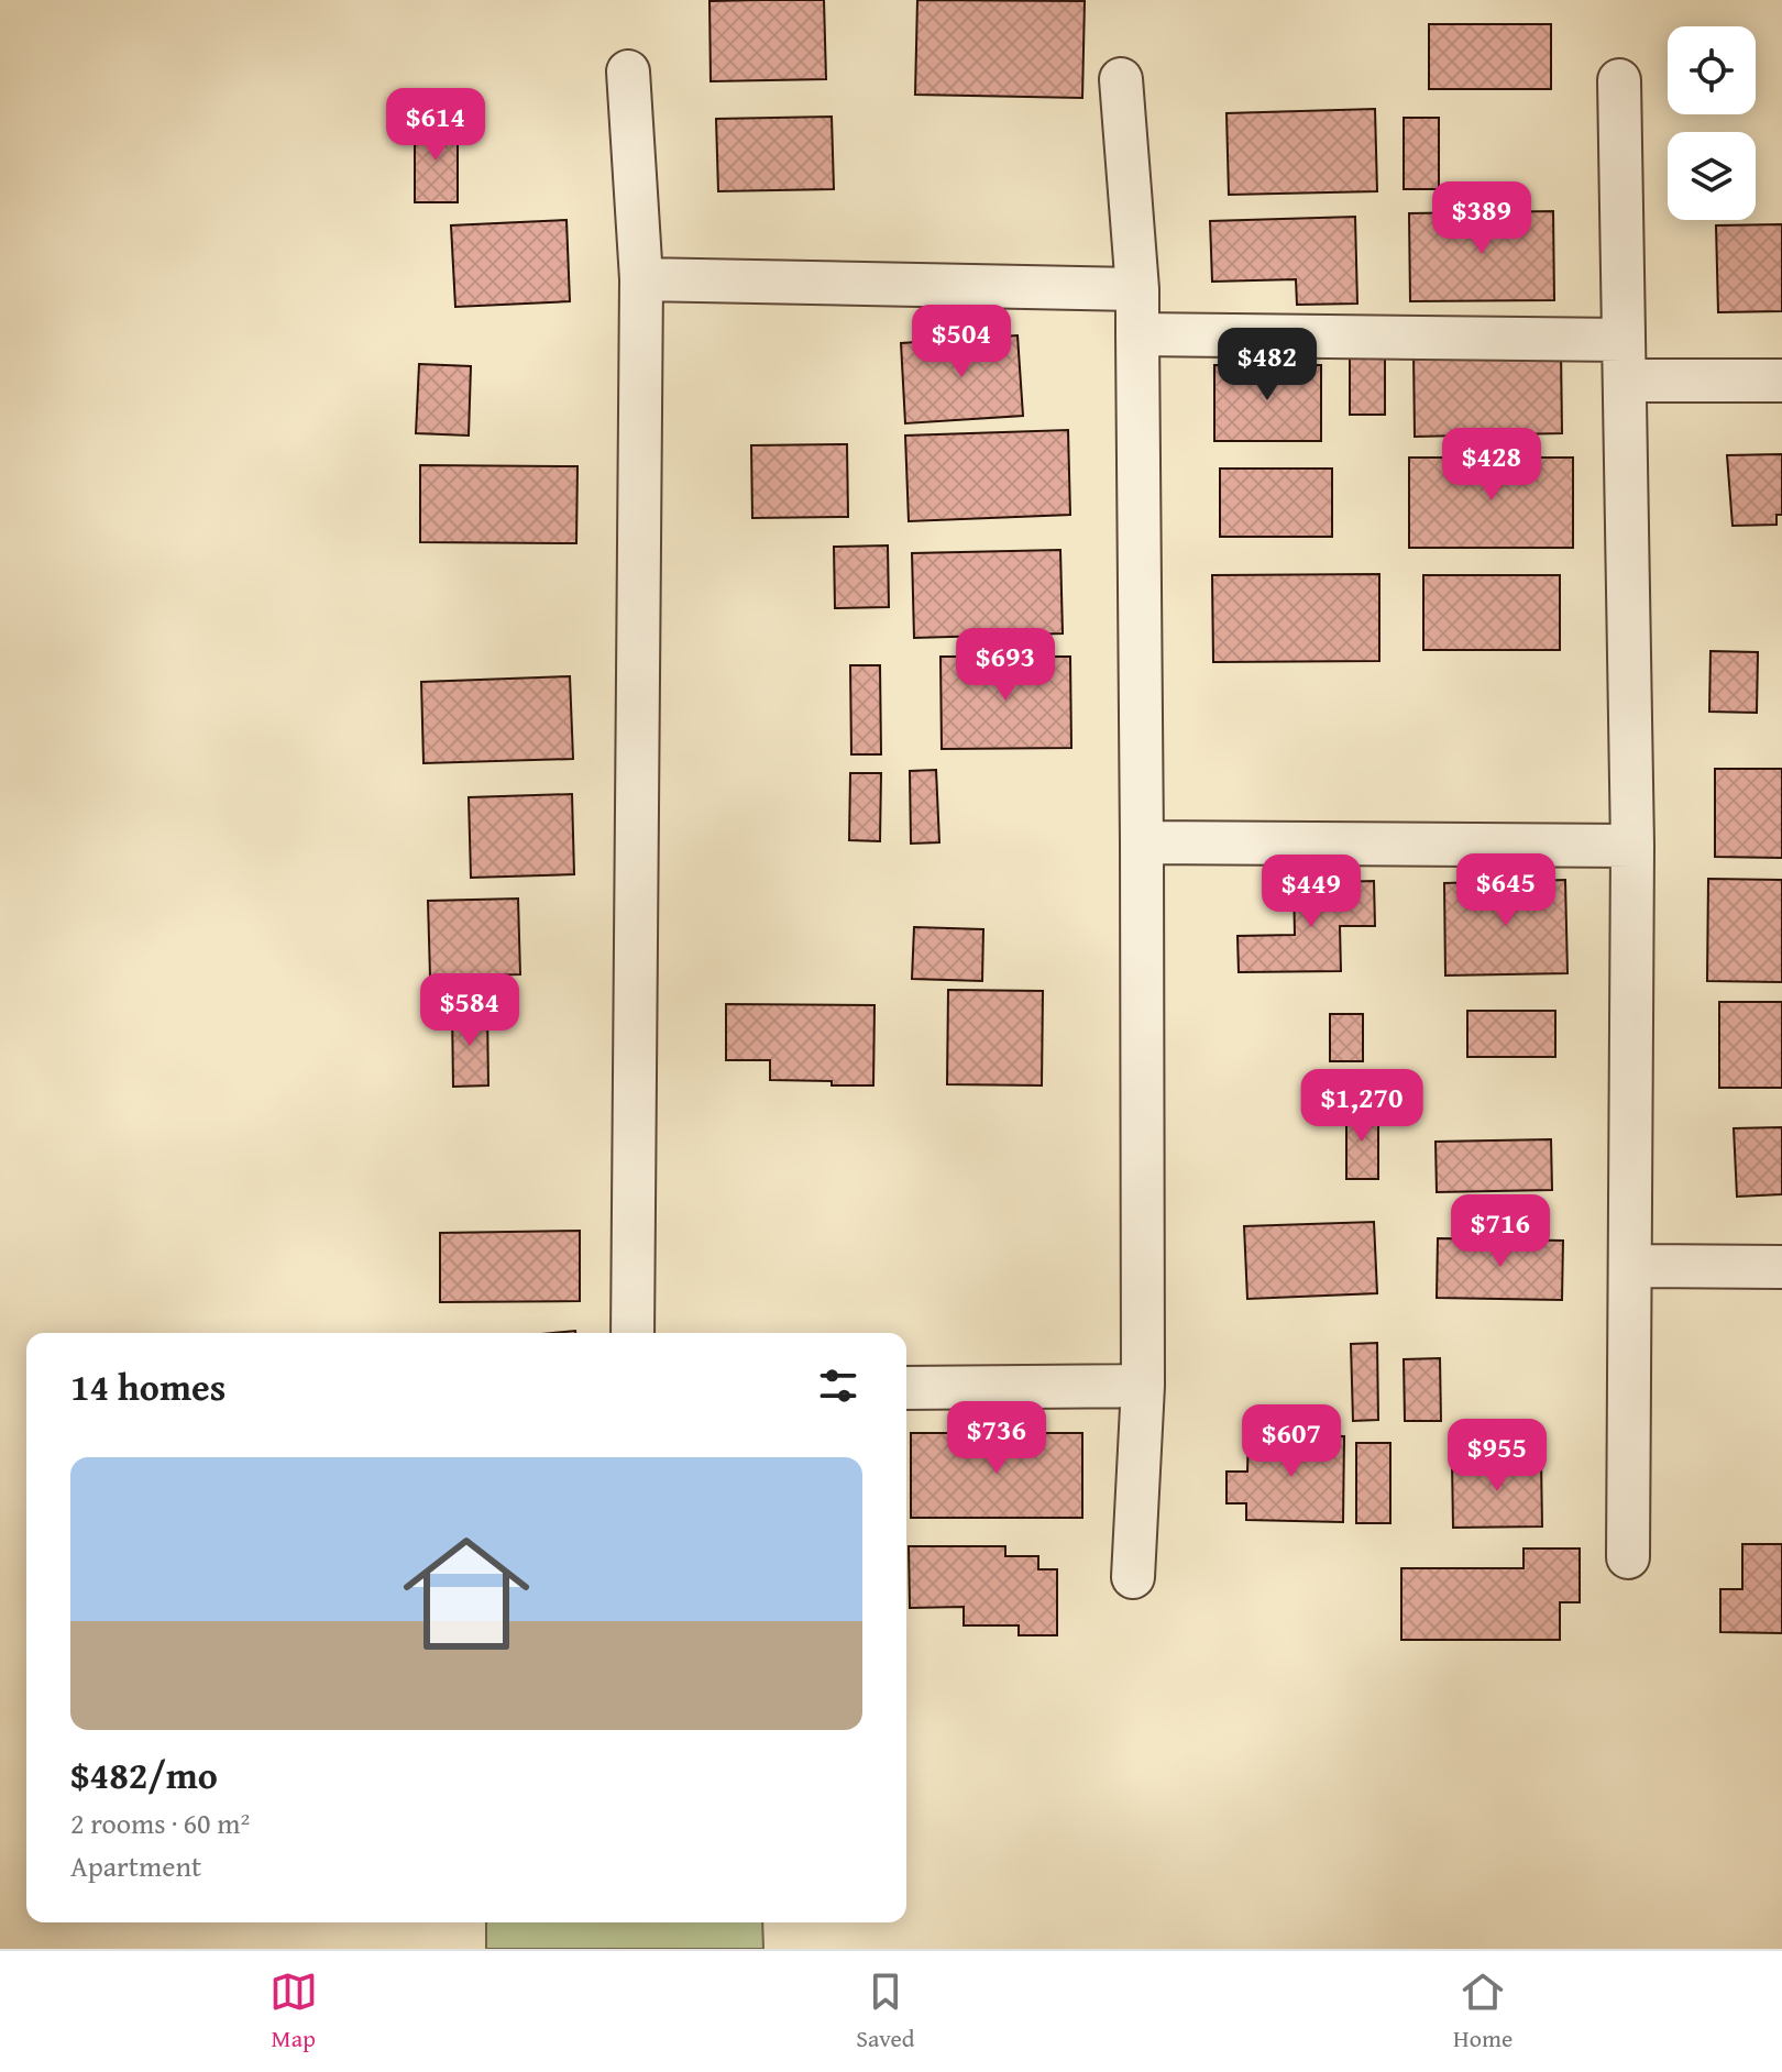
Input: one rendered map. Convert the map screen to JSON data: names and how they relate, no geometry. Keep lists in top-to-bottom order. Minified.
{"page":{"price":["$614","$389","$504","$482","$428","$693","$645","$449","$584","$1,270","$716","$736","$607","$955"],"heading":"14 homes","list":[{"name":"$482/mo","note":"2 rooms · 60 m² · Apartment"}],"tabs":["Map","Saved","Home"]}}
